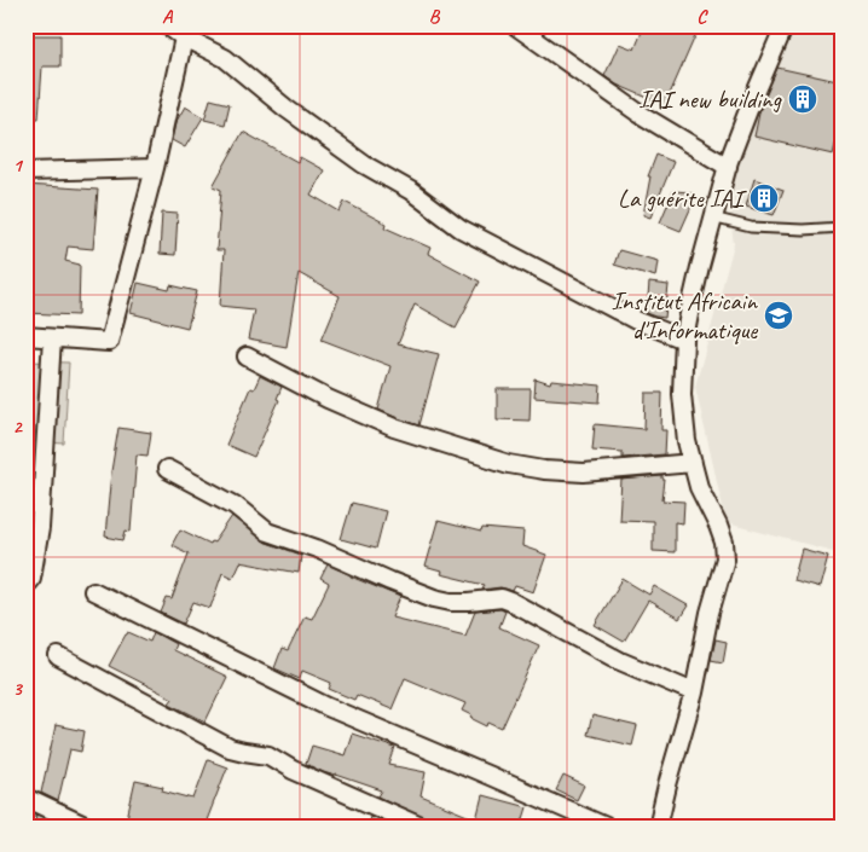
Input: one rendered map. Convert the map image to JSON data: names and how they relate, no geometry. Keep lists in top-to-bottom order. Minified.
{"places":{"building":["IAI new building","La guérite IAI"],"school or university":["Institut Africain d'Informatique"]},"grid":{"columns":["A","B","C"],"rows":["1","2","3"]}}
